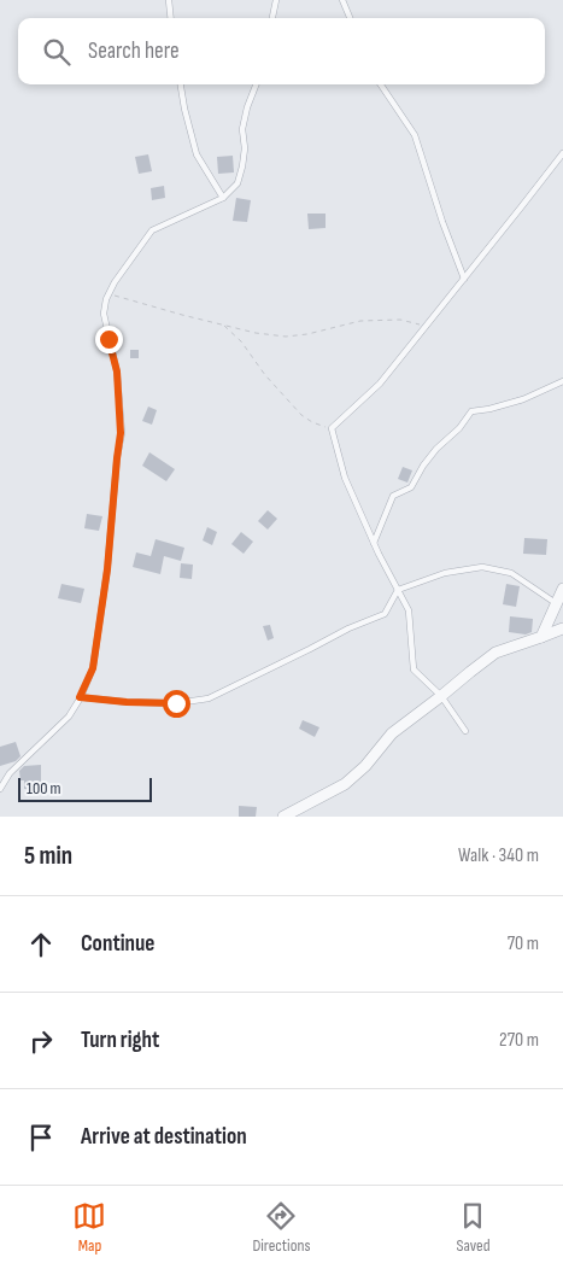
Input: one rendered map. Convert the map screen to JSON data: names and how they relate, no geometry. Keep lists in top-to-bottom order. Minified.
{"scale_bar":"100 m","page":{"search":"Search here","scale":"100 m","heading":["5 min","Walk · 340 m"],"list":[["Continue","70 m"],["Turn right","270 m"],"Arrive at destination"],"nav":["Map","Directions","Saved"]}}
